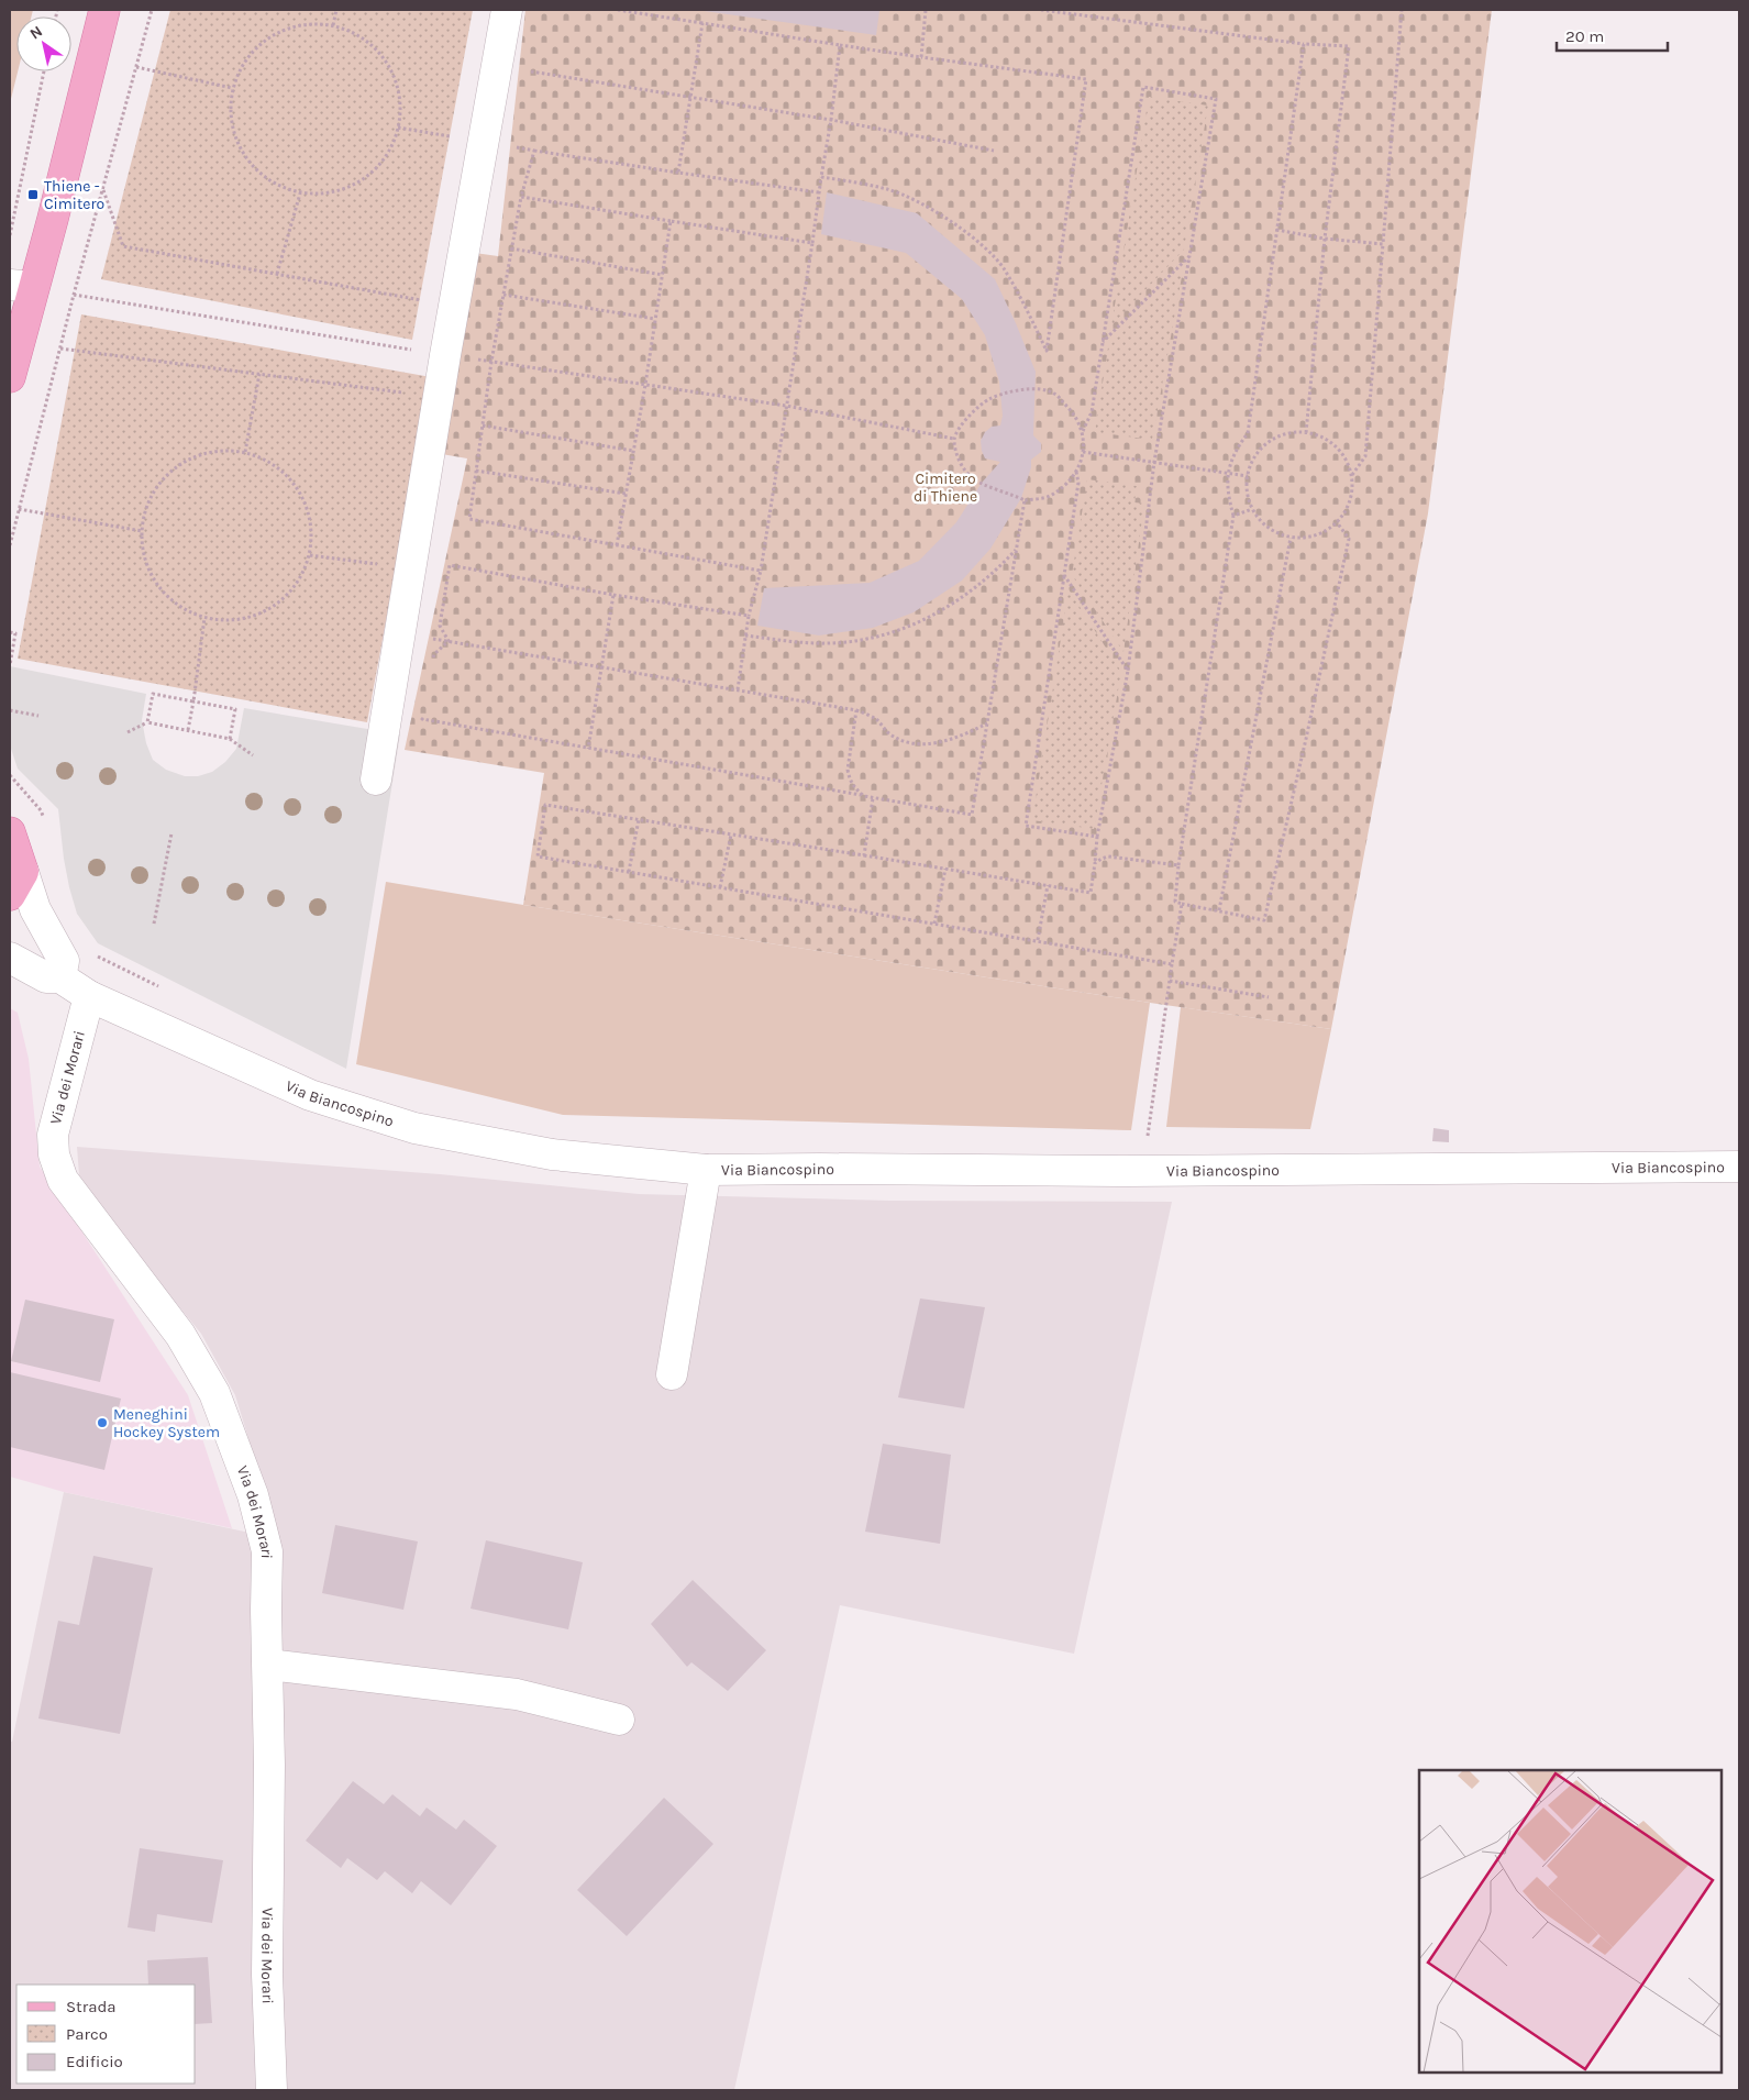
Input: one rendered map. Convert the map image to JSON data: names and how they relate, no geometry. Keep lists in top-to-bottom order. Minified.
{"streets":{"street":["Via dei Morari","Via Biancospino"]},"crossings":[["Via dei Morari","Via Biancospino"]],"parks":["Cimitero di Thiene"],"places":{"transit":["Thiene - Cimitero"],"other":["Meneghini Hockey System"]},"legend":["Strada","Parco","Edificio"],"scale_bar":"20 m","north":"top left"}
